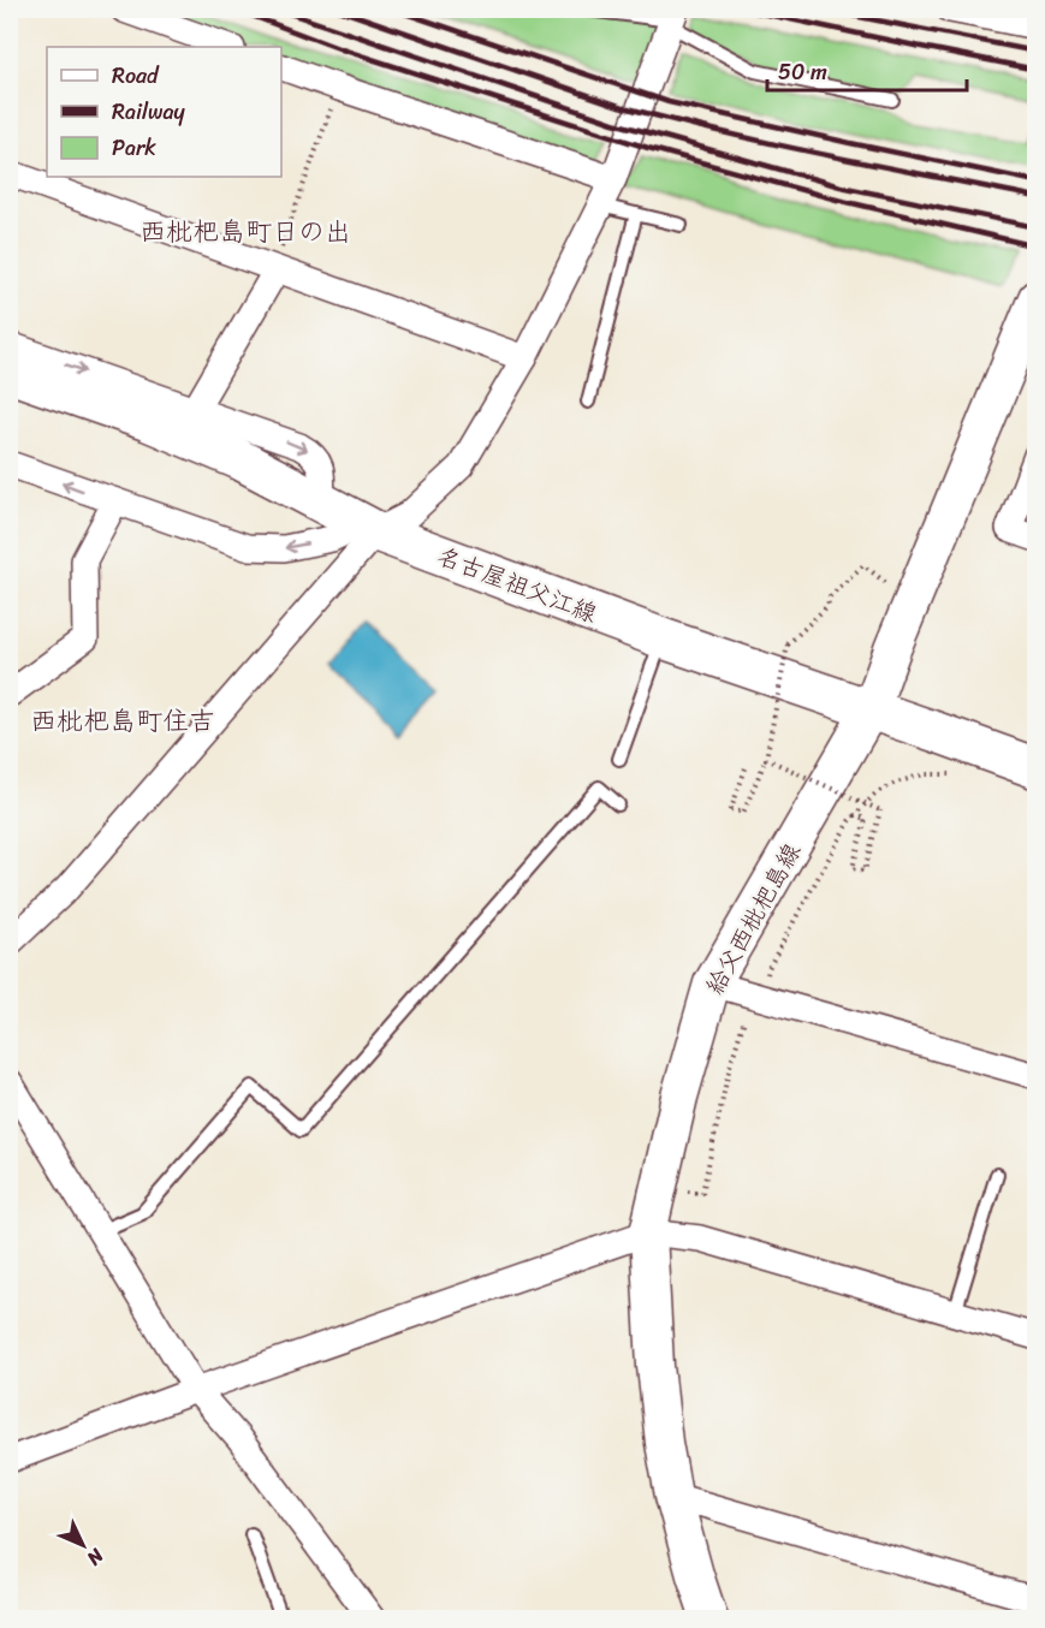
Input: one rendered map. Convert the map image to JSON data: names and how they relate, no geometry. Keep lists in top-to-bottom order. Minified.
{"streets":{"main road":["名古屋祖父江線","給父西枇杷島線"]},"crossings":[["名古屋祖父江線","給父西枇杷島線"]],"districts":["西枇杷島町日の出","西枇杷島町住吉"],"legend":["Road","Railway","Park"],"scale_bar":"50 m","north":"bottom right"}
